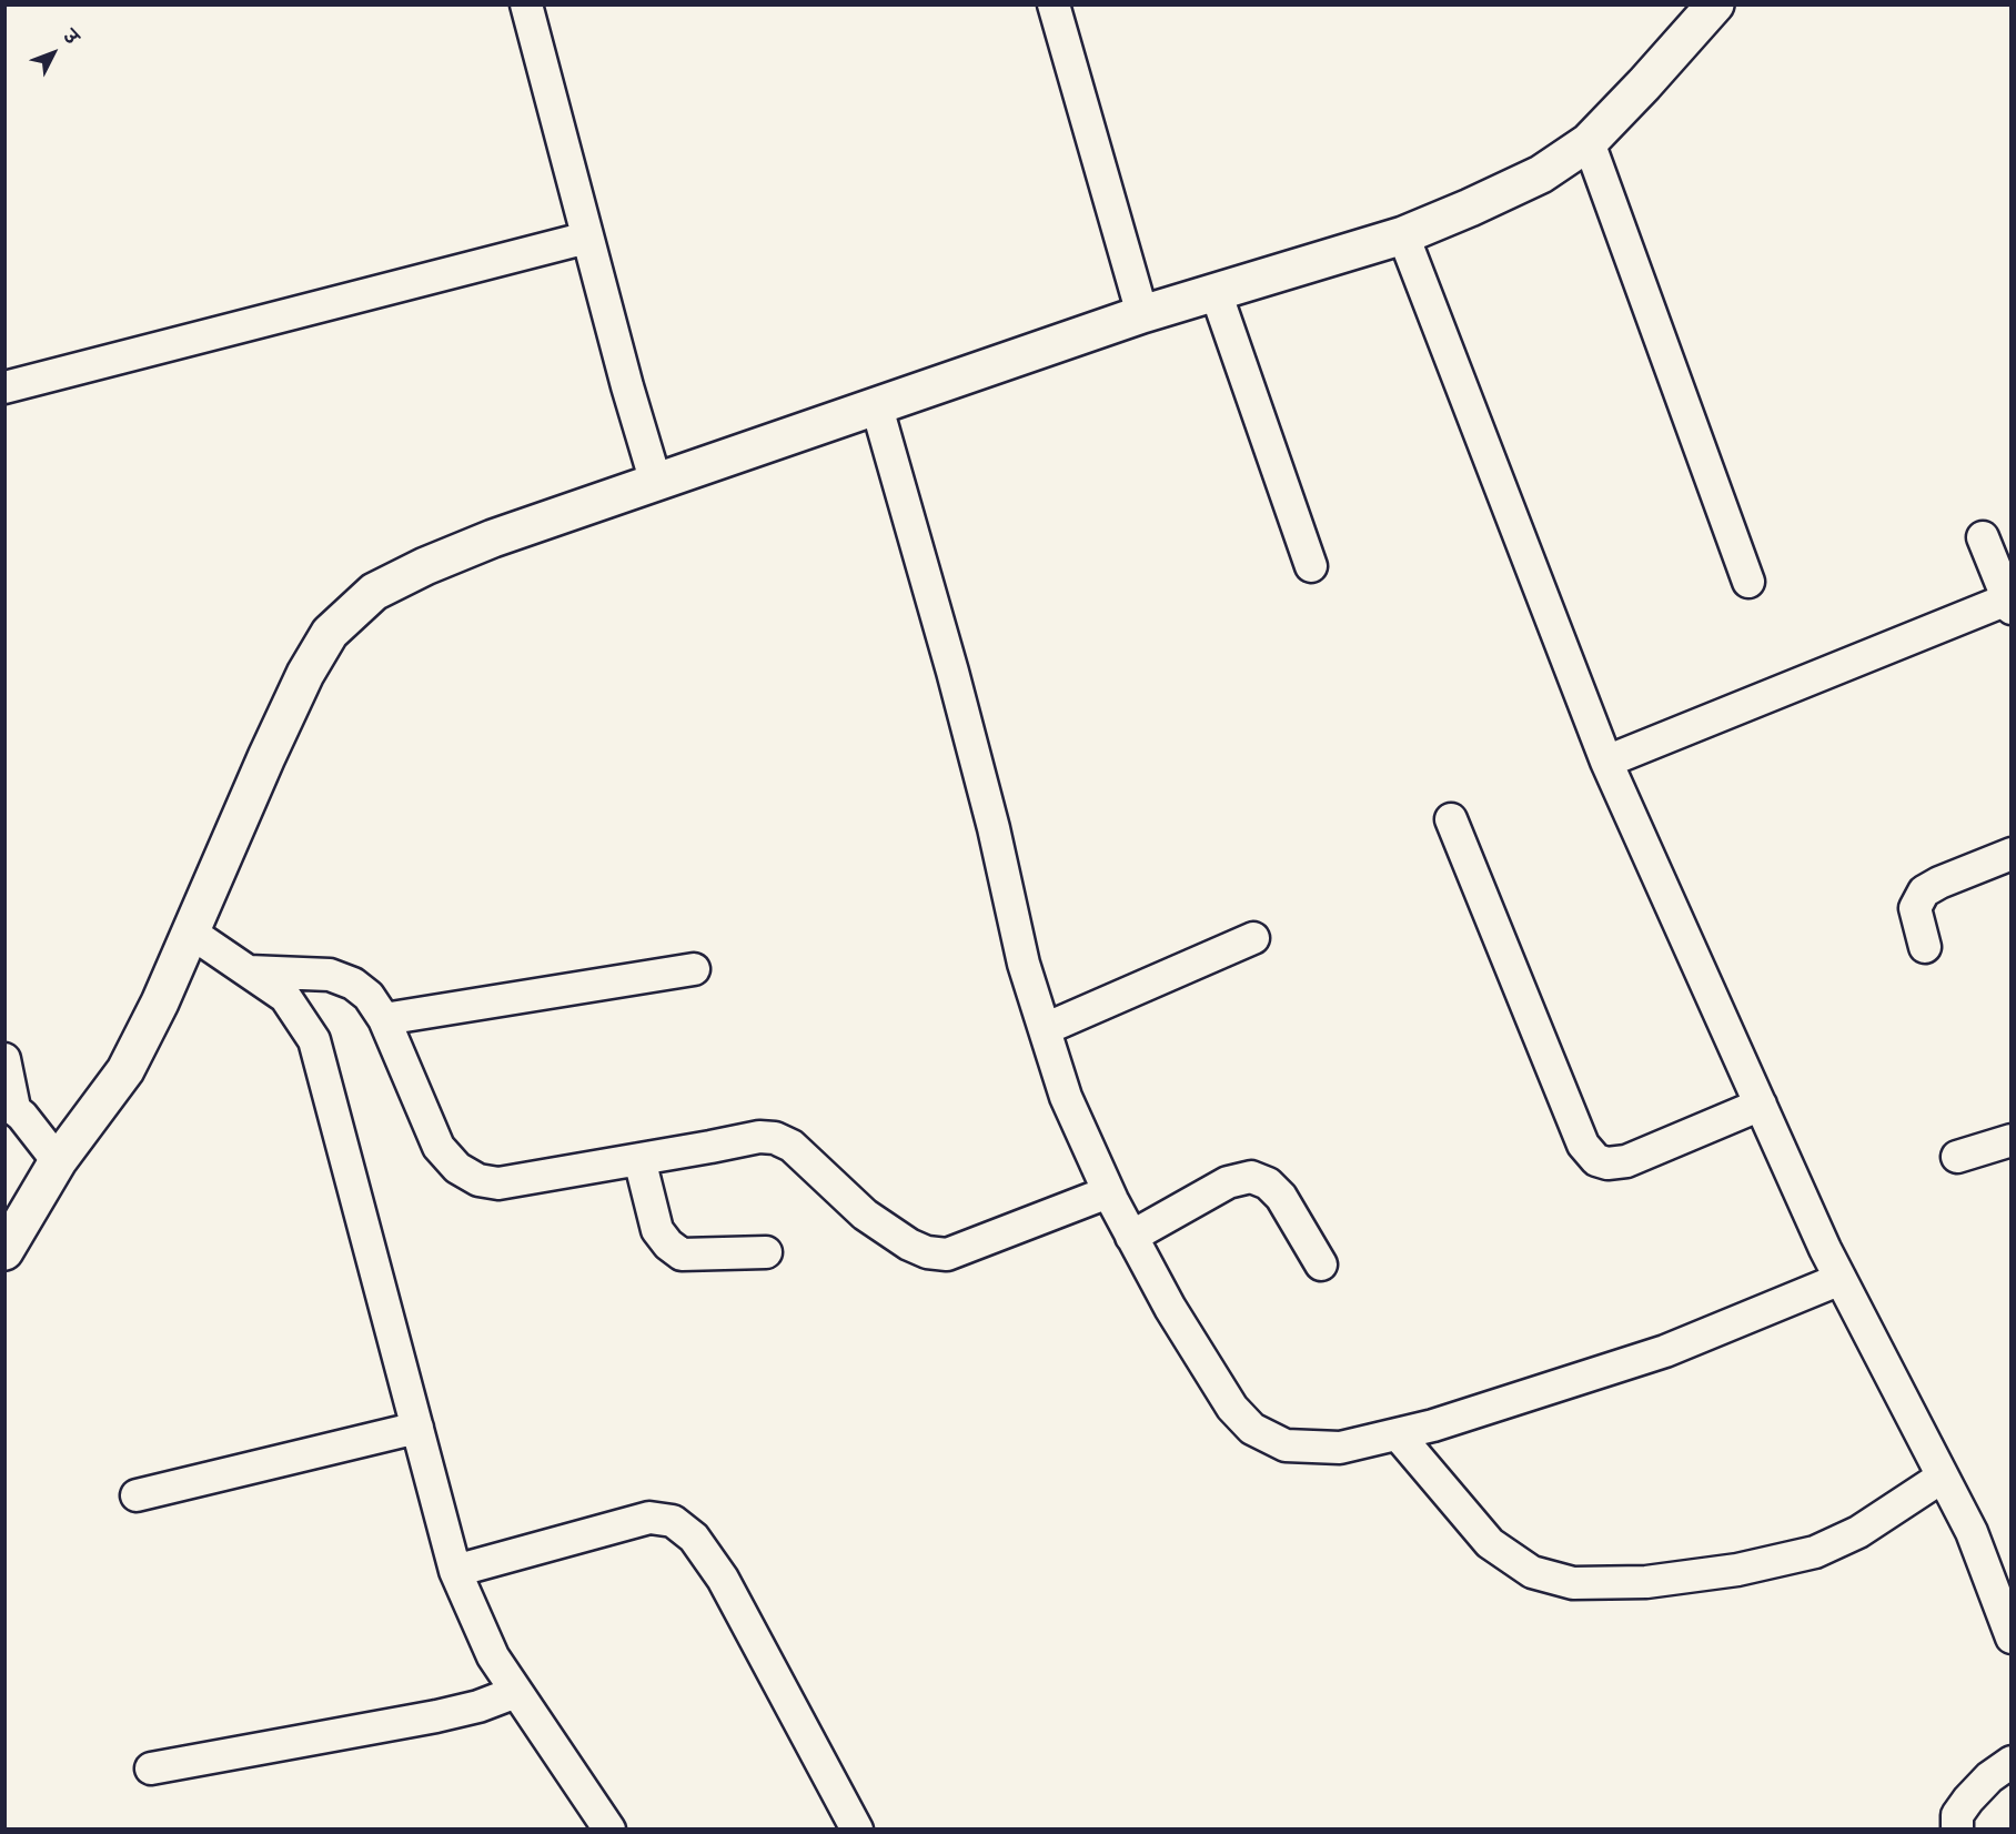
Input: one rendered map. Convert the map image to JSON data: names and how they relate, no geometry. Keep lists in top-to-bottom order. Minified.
{"north":"top right"}
